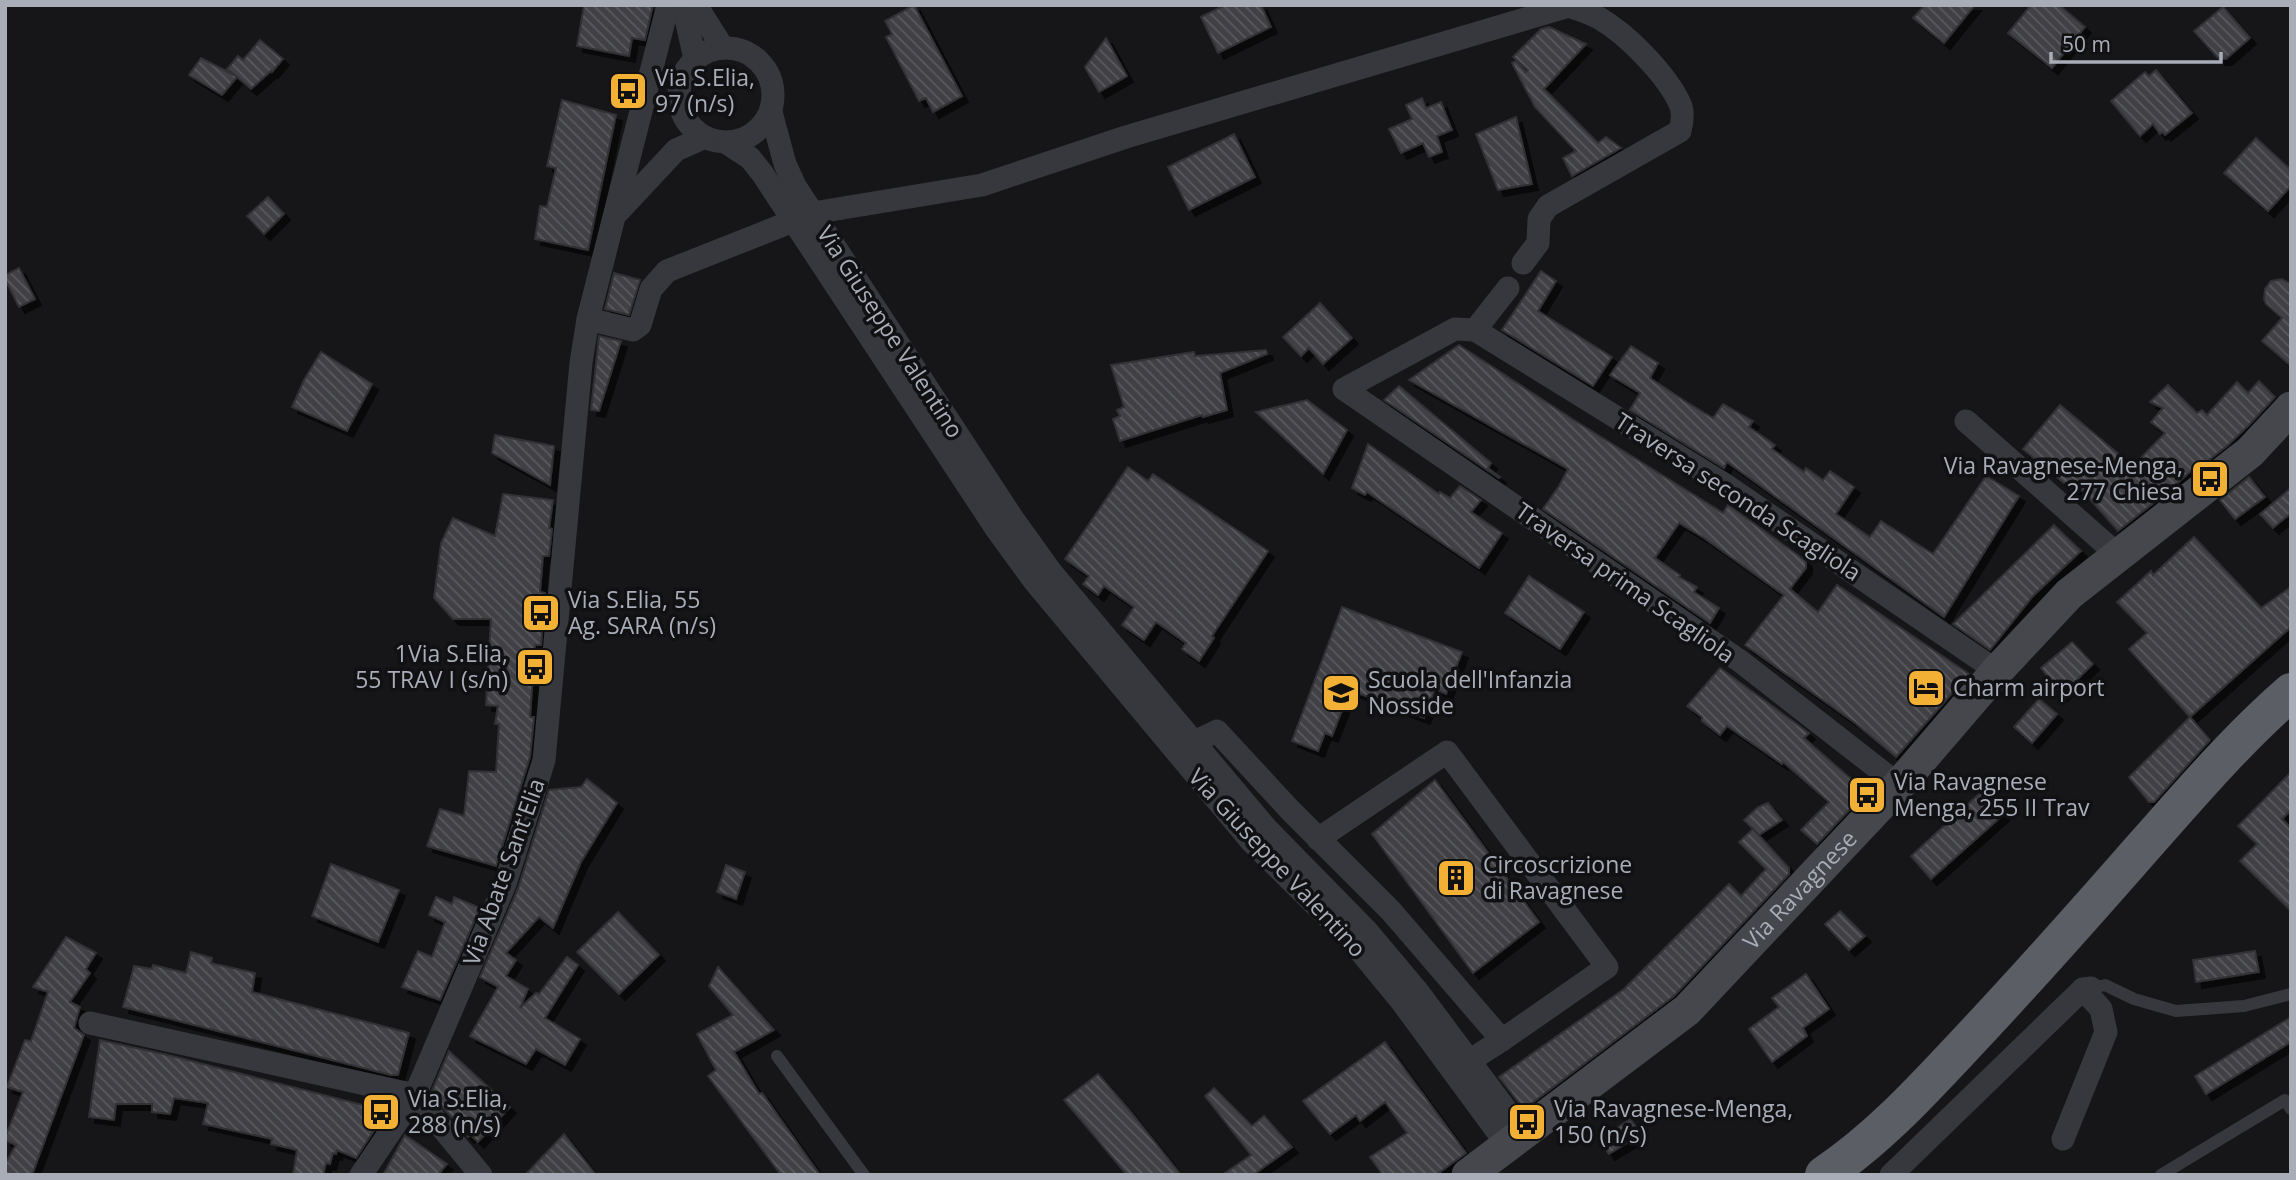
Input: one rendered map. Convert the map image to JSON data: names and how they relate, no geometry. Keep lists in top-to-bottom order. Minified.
{"streets":{"main road":["Via Ravagnese"],"street":["Via Giuseppe Valentino","Traversa seconda Scagliola","Traversa prima Scagliola","Via Abate Sant'Elia"]},"crossings":[["Via Giuseppe Valentino","Via Abate Sant'Elia"],["Via Giuseppe Valentino","Via Ravagnese"],["Traversa seconda Scagliola","Traversa prima Scagliola"],["Traversa seconda Scagliola","Via Ravagnese"],["Traversa prima Scagliola","Via Ravagnese"]],"places":{"bus stop":["Via S.Elia, 97 (n/s)","Via Ravagnese-Menga, 277 Chiesa","Via S.Elia, 55 Ag. SARA (n/s)","1Via S.Elia, 55 TRAV I (s/n)","Via Ravagnese Menga, 255 II Trav","Via S.Elia, 288 (n/s)","Via Ravagnese-Menga, 150 (n/s)"],"hotel":["Charm airport"],"school or university":["Scuola dell'Infanzia Nosside"],"building":["Circoscrizione di Ravagnese"]},"scale_bar":"50 m"}
